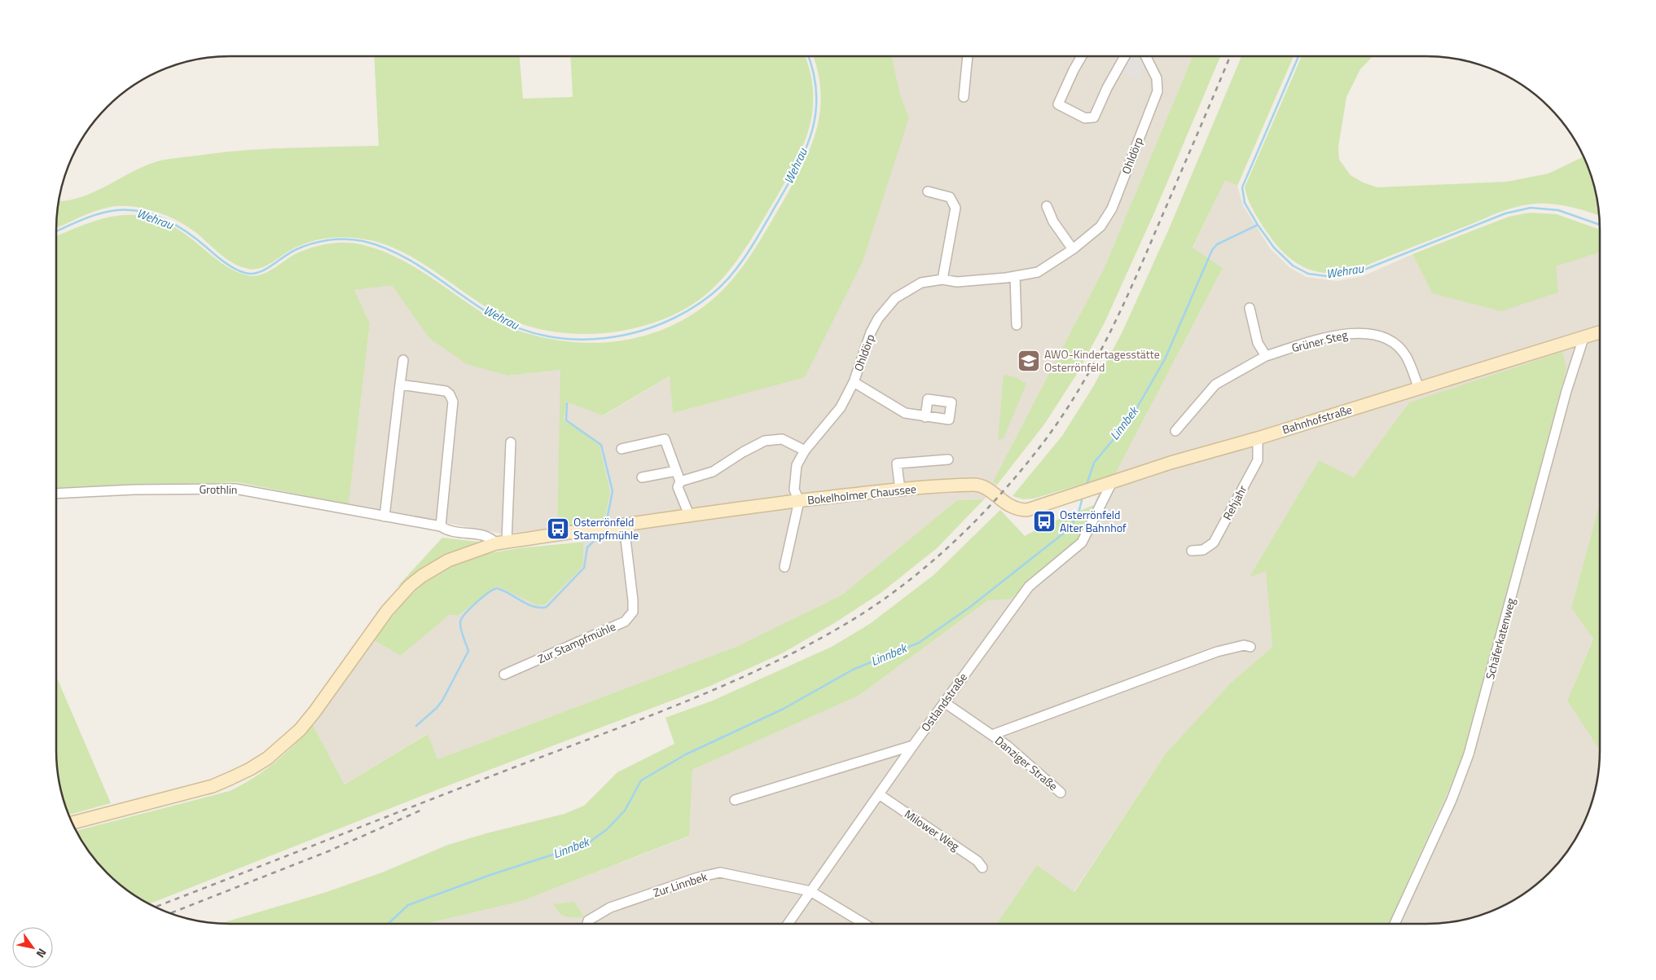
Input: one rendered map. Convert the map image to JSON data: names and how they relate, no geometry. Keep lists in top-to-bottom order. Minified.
{"streets":{"main road":["Bahnhofstraße","Bokelholmer Chaussee"],"street":["Ohldörp","Grüner Steg","Grothlin","Rehjahr","Schäferkatenweg","Zur Stampfmühle","Ostlandstraße","Danziger Straße","Milower Weg","Zur Linnbek"]},"crossings":[["Ohldörp","Bokelholmer Chaussee"],["Grüner Steg","Bahnhofstraße"],["Bahnhofstraße","Bokelholmer Chaussee"],["Bahnhofstraße","Rehjahr"],["Bahnhofstraße","Schäferkatenweg"],["Bahnhofstraße","Ostlandstraße"],["Grothlin","Bokelholmer Chaussee"],["Bokelholmer Chaussee","Zur Stampfmühle"],["Ostlandstraße","Danziger Straße"],["Ostlandstraße","Milower Weg"],["Ostlandstraße","Zur Linnbek"]],"water":["Wehrau","Linnbek"],"places":{"school or university":["AWO-Kindertagesstätte Osterrönfeld"],"bus stop":["Osterrönfeld Alter Bahnhof","Osterrönfeld Stampfmühle"]},"north":"bottom right"}
